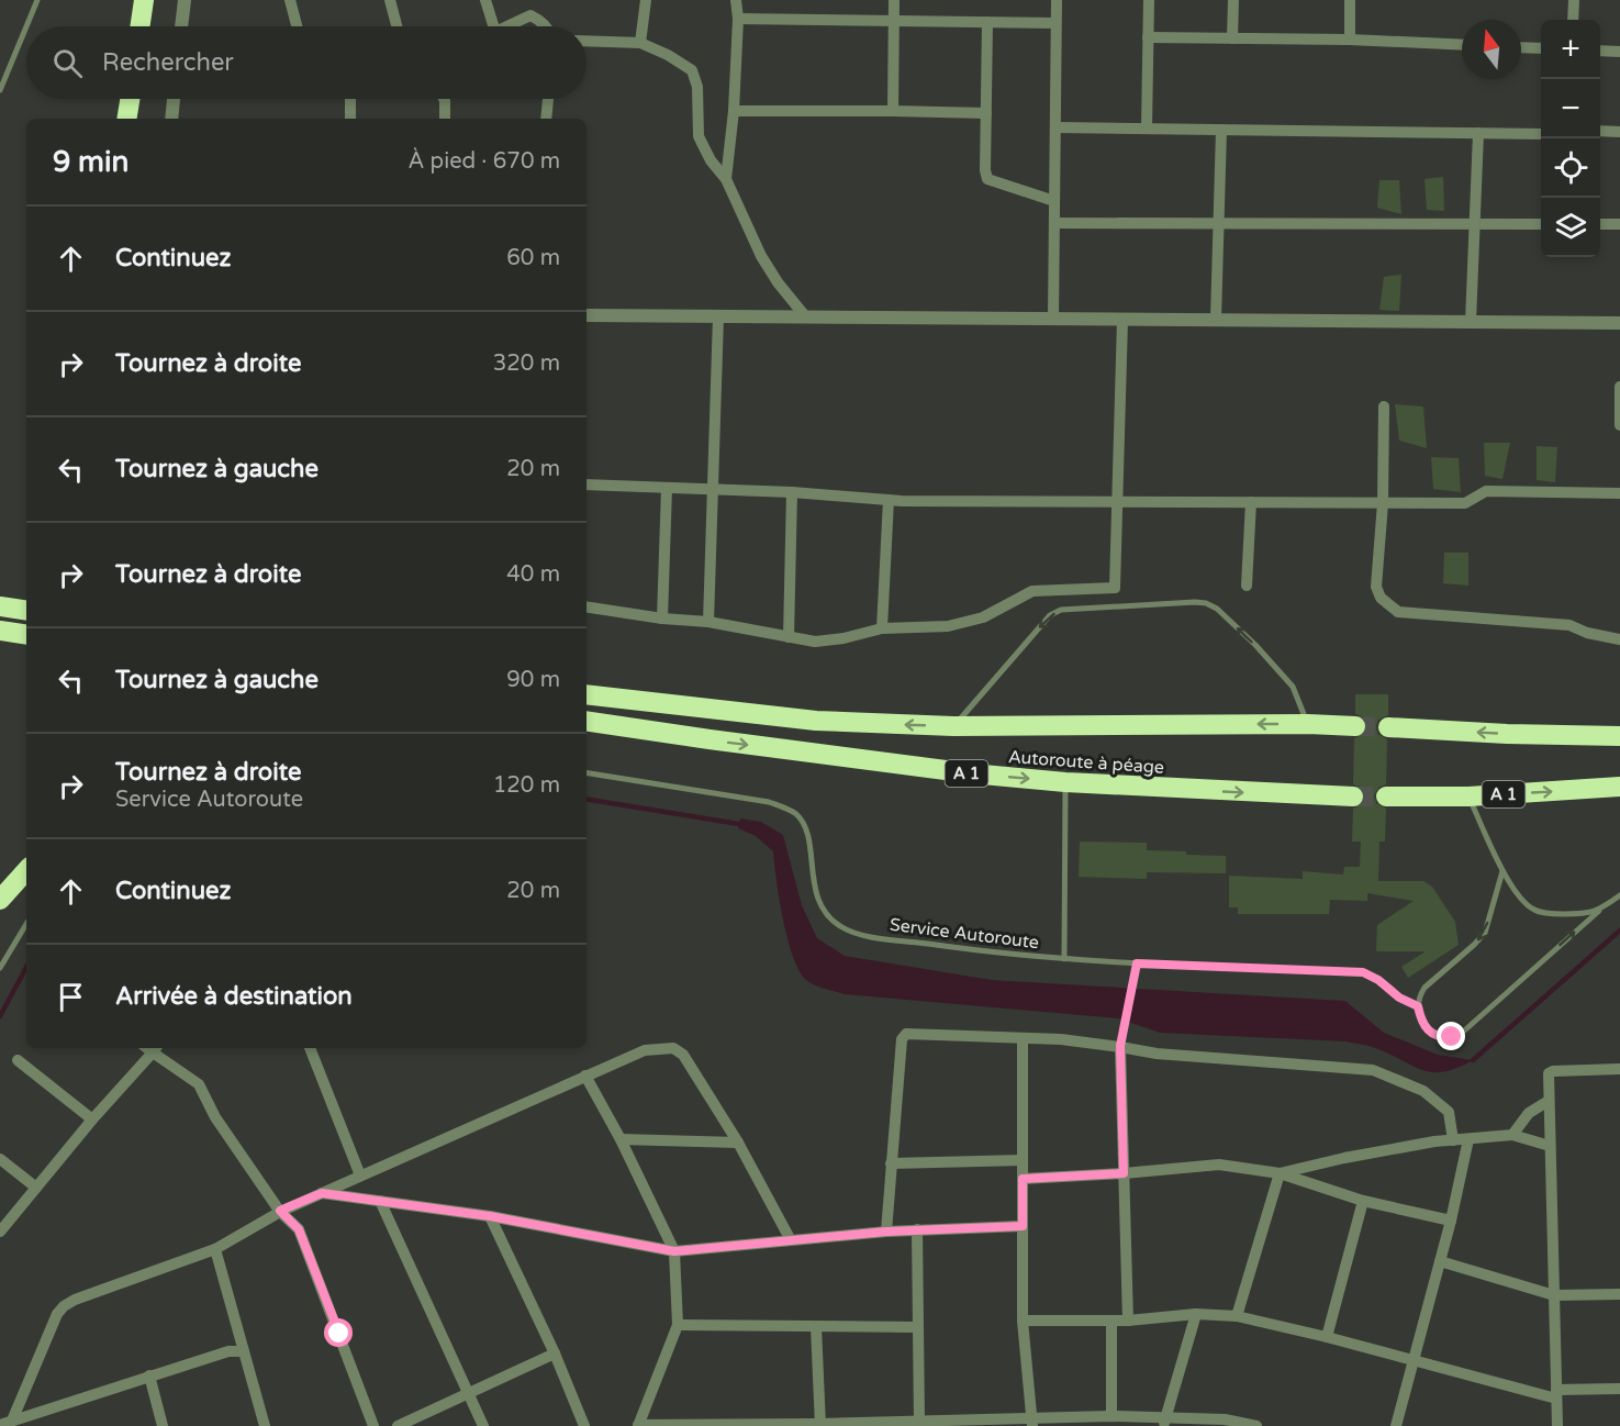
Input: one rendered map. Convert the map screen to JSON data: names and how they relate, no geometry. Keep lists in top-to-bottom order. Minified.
{"streets":{"highway":["Autoroute à péage","A 1"],"lane":["Service Autoroute"]},"north":"top","page":{"map_buttons":["+","−"],"search":"Rechercher","heading":["9 min","À pied · 670 m"],"list":[["Continuez","60 m"],["Tournez à droite","320 m"],["Tournez à gauche","20 m"],["Tournez à droite","40 m"],["Tournez à gauche","90 m"],["Tournez à droite","Service Autoroute","120 m"],["Continuez","20 m"],"Arrivée à destination"]}}
